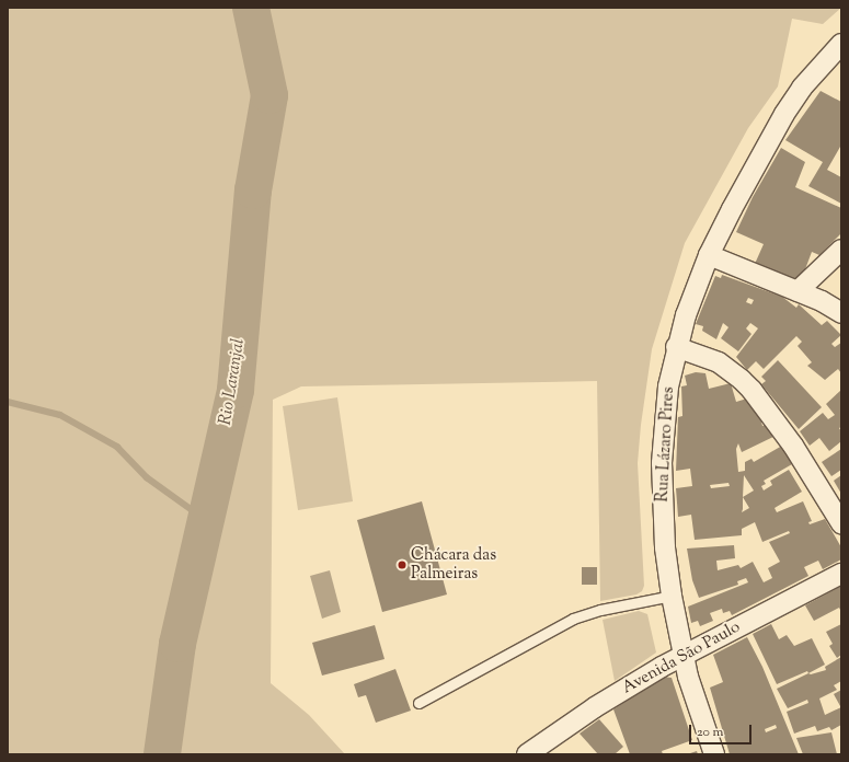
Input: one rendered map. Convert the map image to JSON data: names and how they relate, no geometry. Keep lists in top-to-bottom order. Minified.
{"streets":{"street":["Rua Lázaro Pires","Avenida São Paulo"]},"crossings":[["Rua Lázaro Pires","Avenida São Paulo"]],"water":["Rio Laranjal"],"places":["Chácara das Palmeiras"],"scale_bar":"20 m"}
